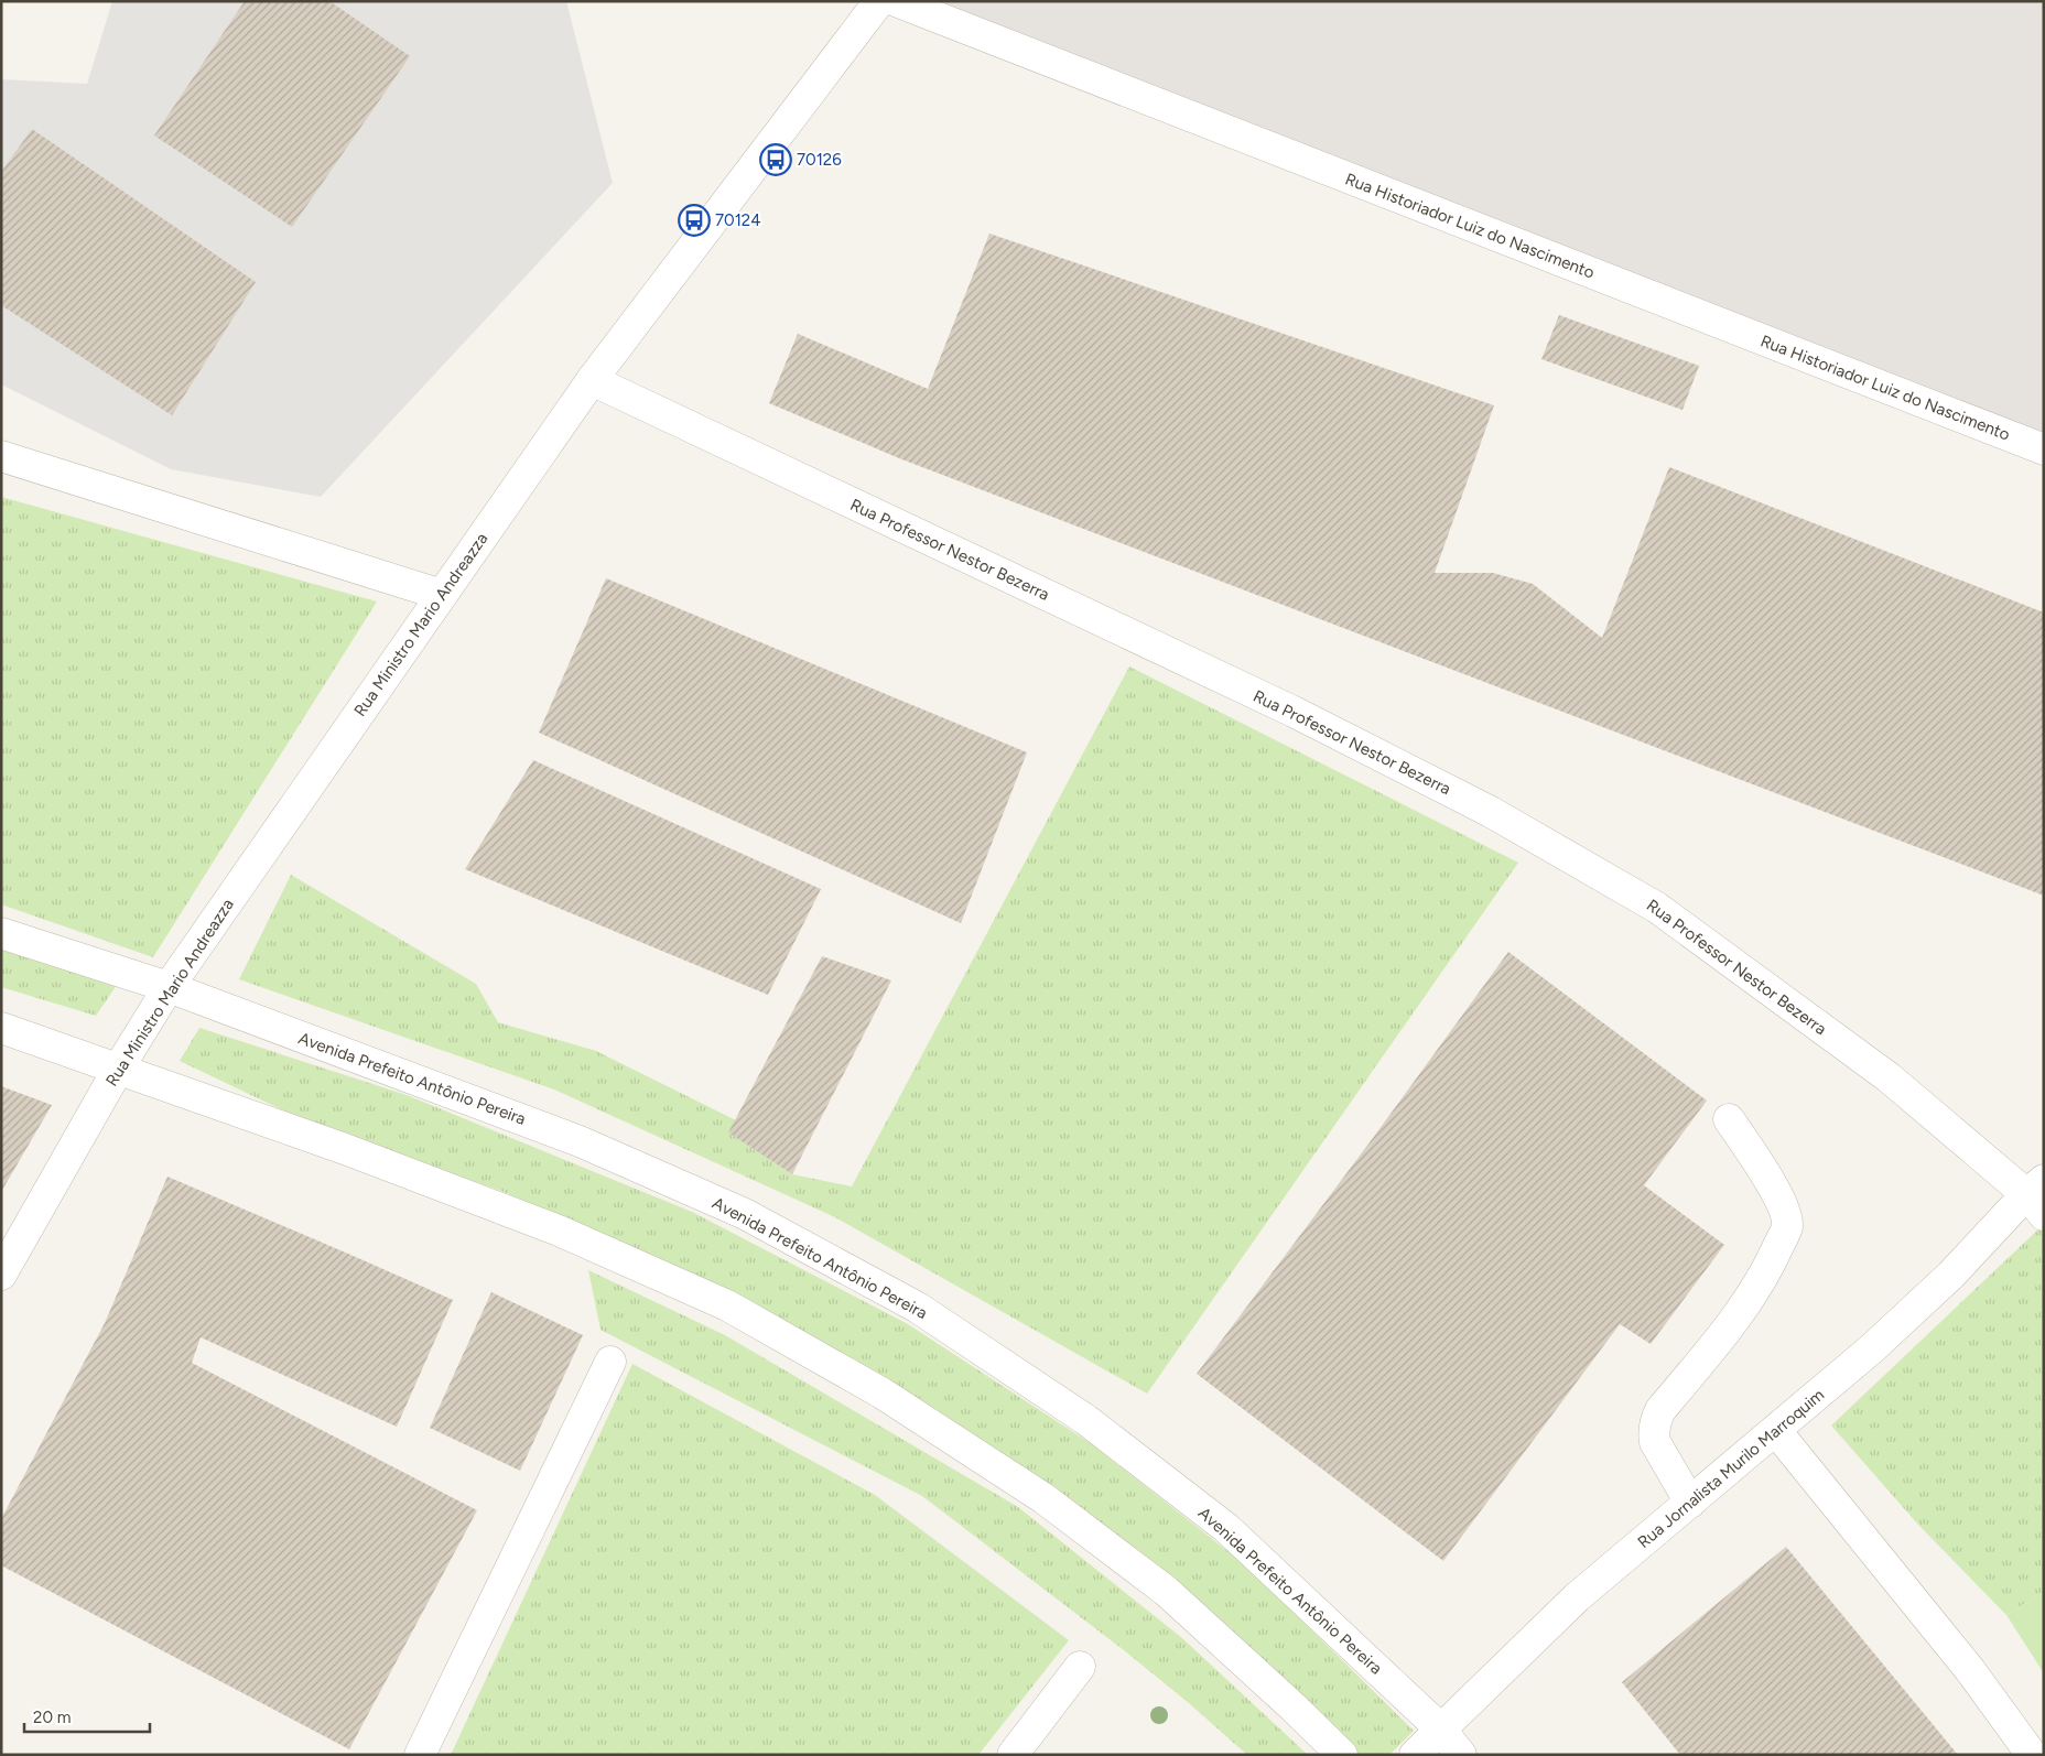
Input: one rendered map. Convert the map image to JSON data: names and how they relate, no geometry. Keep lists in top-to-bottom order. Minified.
{"streets":{"street":["Rua Historiador Luiz do Nascimento","Rua Professor Nestor Bezerra","Rua Ministro Mario Andreazza","Avenida Prefeito Antônio Pereira","Rua Jornalista Murilo Marroquim"]},"crossings":[["Rua Professor Nestor Bezerra","Rua Ministro Mario Andreazza"],["Rua Professor Nestor Bezerra","Rua Jornalista Murilo Marroquim"],["Rua Ministro Mario Andreazza","Avenida Prefeito Antônio Pereira"],["Avenida Prefeito Antônio Pereira","Rua Jornalista Murilo Marroquim"]],"places":{"bus stop":["70126","70124"]},"scale_bar":"20 m"}
